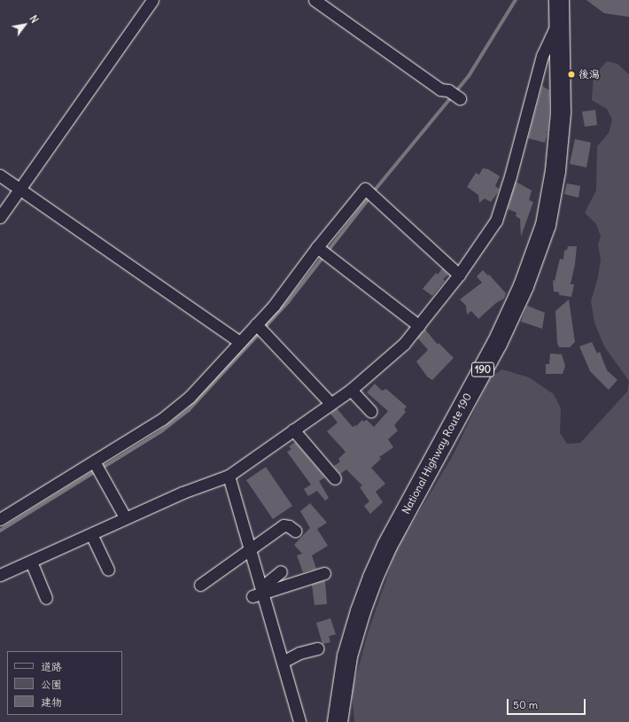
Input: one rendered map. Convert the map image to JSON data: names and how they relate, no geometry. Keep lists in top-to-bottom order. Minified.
{"streets":{"highway":["190","National Highway Route 190"]},"places":["後潟"],"legend":["道路","公園","建物"],"scale_bar":"50 m","north":"top right"}
